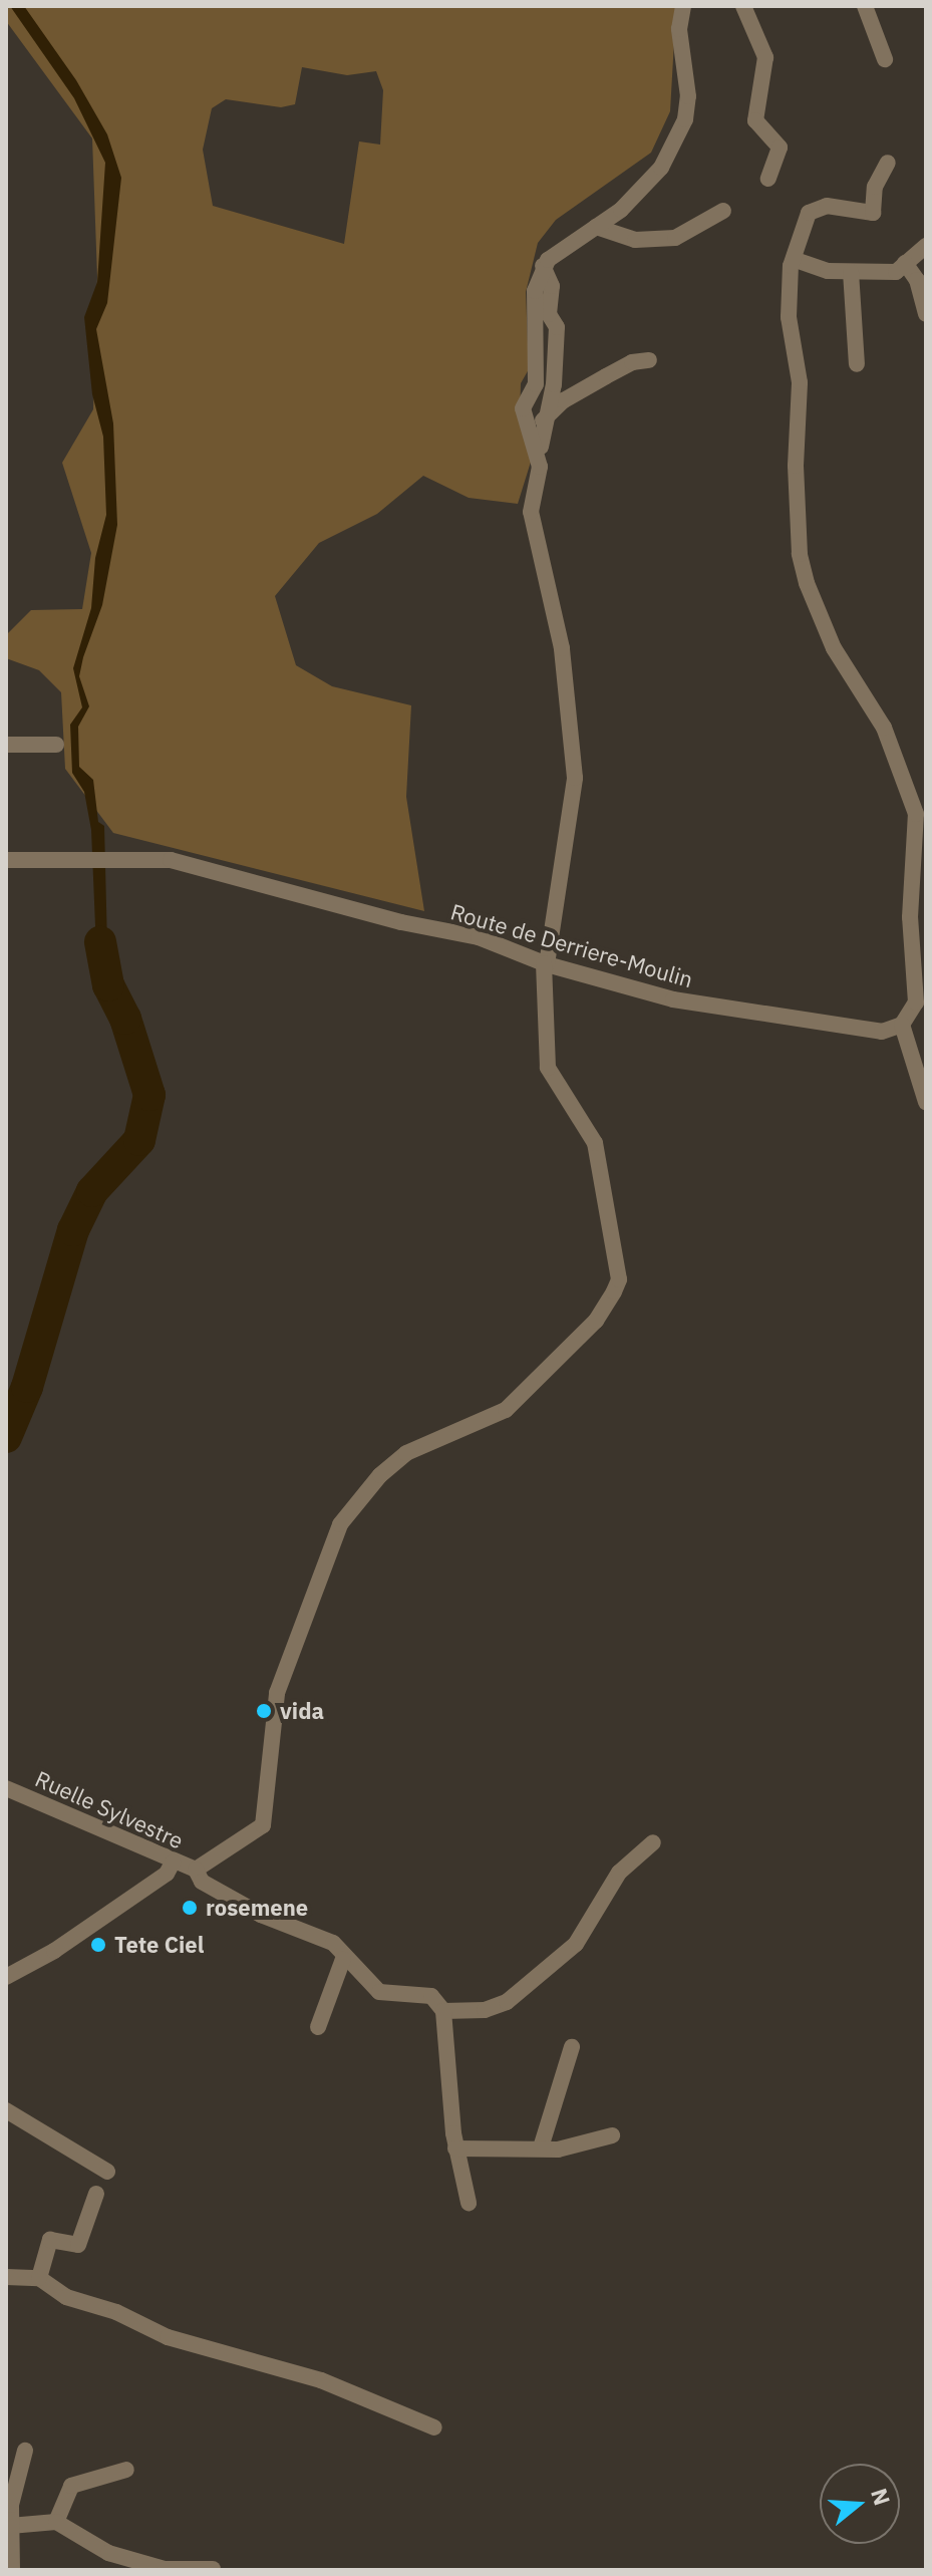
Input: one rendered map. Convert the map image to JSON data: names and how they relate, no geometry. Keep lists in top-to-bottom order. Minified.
{"streets":{"street":["Route de Derriere-Moulin","Ruelle Sylvestre"]},"places":["vida","rosemene","Tete Ciel"],"north":"right"}
